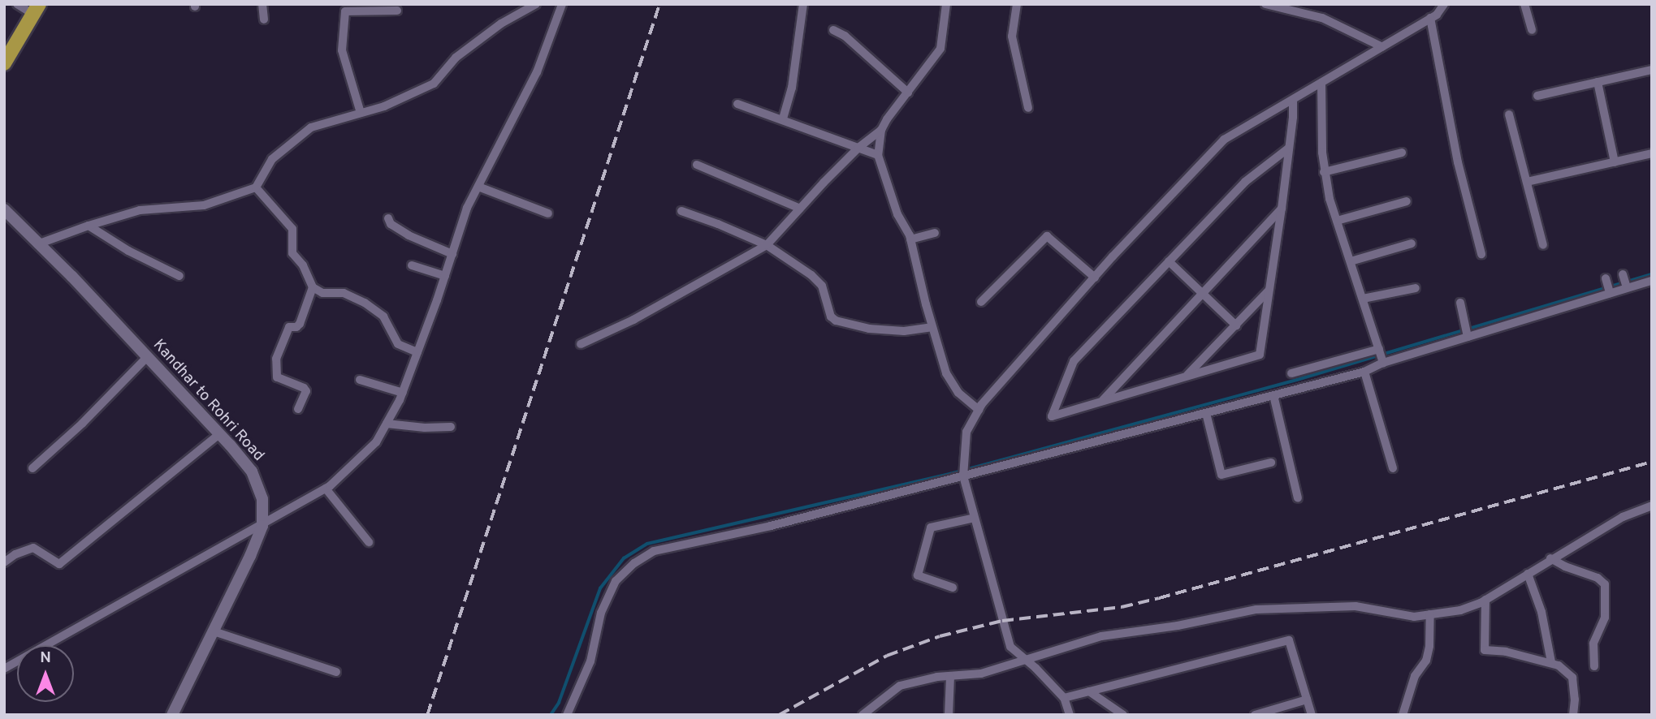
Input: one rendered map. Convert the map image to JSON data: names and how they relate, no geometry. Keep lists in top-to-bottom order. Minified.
{"streets":{"street":["Kandhar to Rohri Road"]},"north":"top"}
